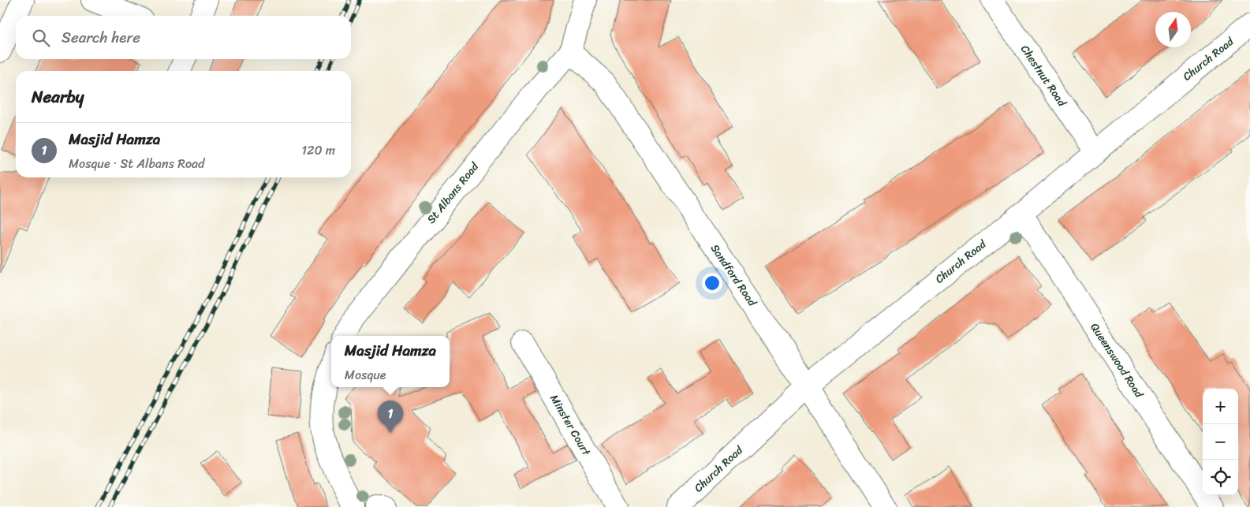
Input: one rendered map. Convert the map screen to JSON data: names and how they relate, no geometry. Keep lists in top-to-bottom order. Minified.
{"streets":{"street":["Church Road","Chestnut Road","St Albans Road","Sandford Road","Queenswood Road","Minster Court"]},"crossings":[["Church Road","Chestnut Road"],["Church Road","Sandford Road"],["Church Road","Queenswood Road"],["St Albans Road","Sandford Road"]],"north":"top","page":{"search":"Search here","heading":"Nearby","list":[{"mark":"1","name":"Masjid Hamza","note":"Mosque · St Albans Road","value":"120 m"}],"popup":["Masjid Hamza","Mosque"],"map_buttons":["+","−"],"pins":"1"}}
